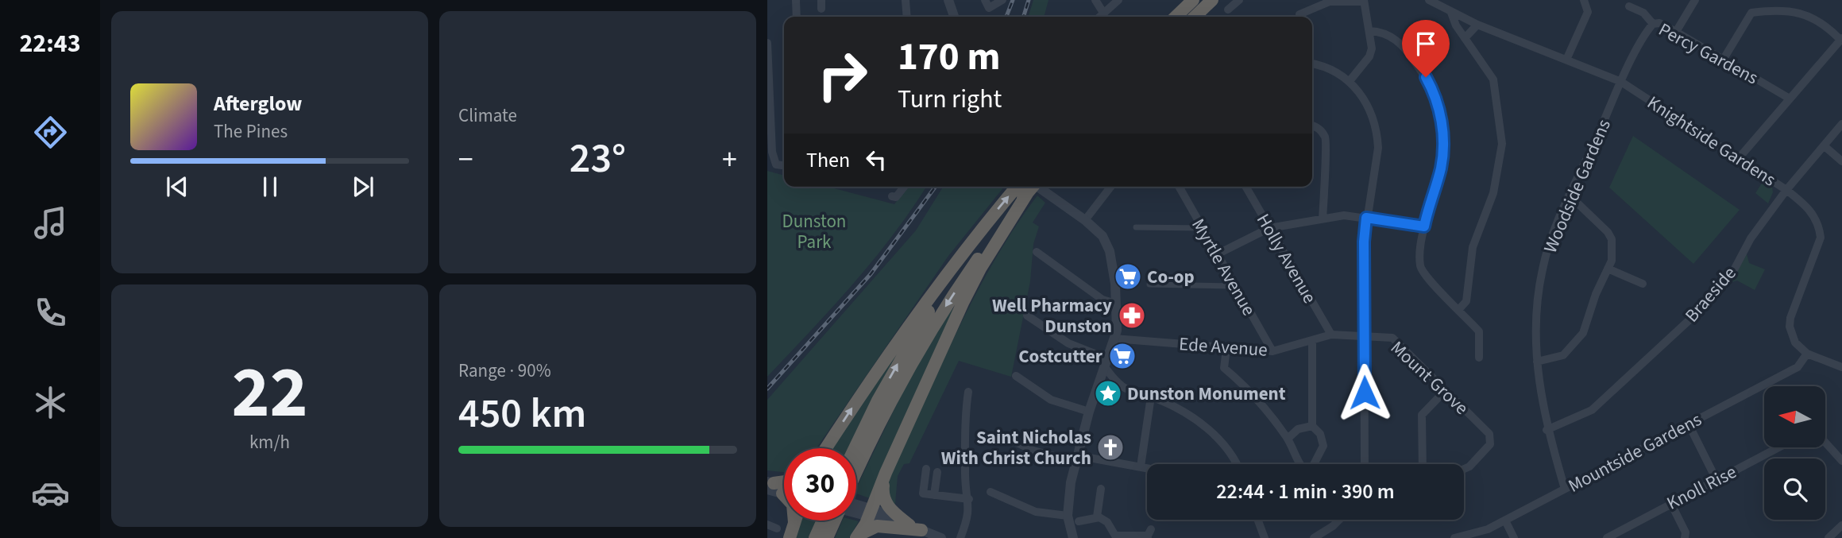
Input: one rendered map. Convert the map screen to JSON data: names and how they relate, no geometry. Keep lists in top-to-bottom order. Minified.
{"streets":{"street":["Percy Gardens","Knightside Gardens","Woodside Gardens","Holly Avenue","Myrtle Avenue","Braeside","Ede Avenue","Mount Grove","Mountside Gardens","Knoll Rise"]},"crossings":[["Percy Gardens","Woodside Gardens"],["Knightside Gardens","Woodside Gardens"],["Knightside Gardens","Braeside"],["Knightside Gardens","Mountside Gardens"],["Woodside Gardens","Braeside"],["Woodside Gardens","Mountside Gardens"],["Holly Avenue","Ede Avenue"],["Myrtle Avenue","Ede Avenue"],["Ede Avenue","Mount Grove"]],"parks":["Dunston Park"],"places":{"supermarket":["Co-op","Costcutter"],"pharmacy":["Well Pharmacy Dunston"],"place":["Dunston Monument"],"church":["Saint Nicholas With Christ Church"]},"north":"left","page":{"tabs":"22:43","tile":["Climate",["22","km/h"],["Range · 90%","450 km"]],"turn":["170 m","Turn right"],"song":["Afterglow","The Pines"],"then":"Then","heat":["−","23°","+"],"limit":"30","trip":"22:44 · 1 min · 390 m"}}
